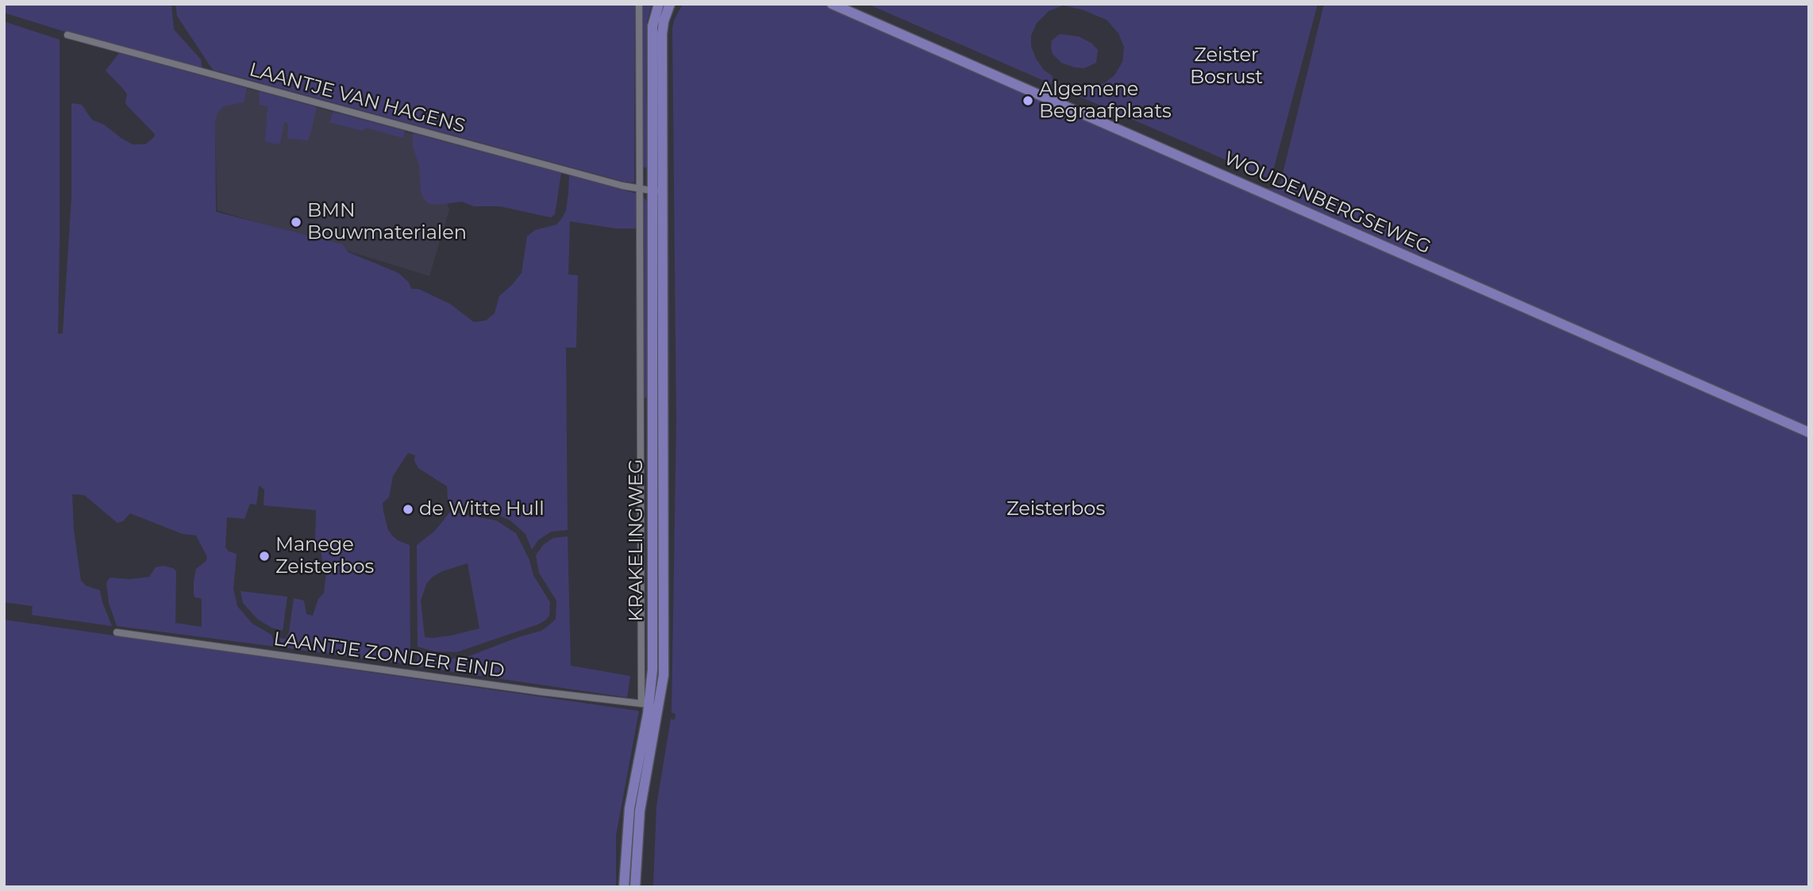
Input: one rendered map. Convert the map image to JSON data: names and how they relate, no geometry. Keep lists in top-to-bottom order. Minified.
{"streets":{"main road":["WOUDENBERGSEWEG","KRAKELINGWEG"],"street":["LAANTJE VAN HAGENS","LAANTJE ZONDER EIND"]},"crossings":[["LAANTJE VAN HAGENS","KRAKELINGWEG"],["KRAKELINGWEG","LAANTJE ZONDER EIND"]],"parks":["Zeister Bosrust","Zeisterbos"],"places":["Algemene Begraafplaats","BMN Bouwmaterialen","de Witte Hull","Manege Zeisterbos"]}
